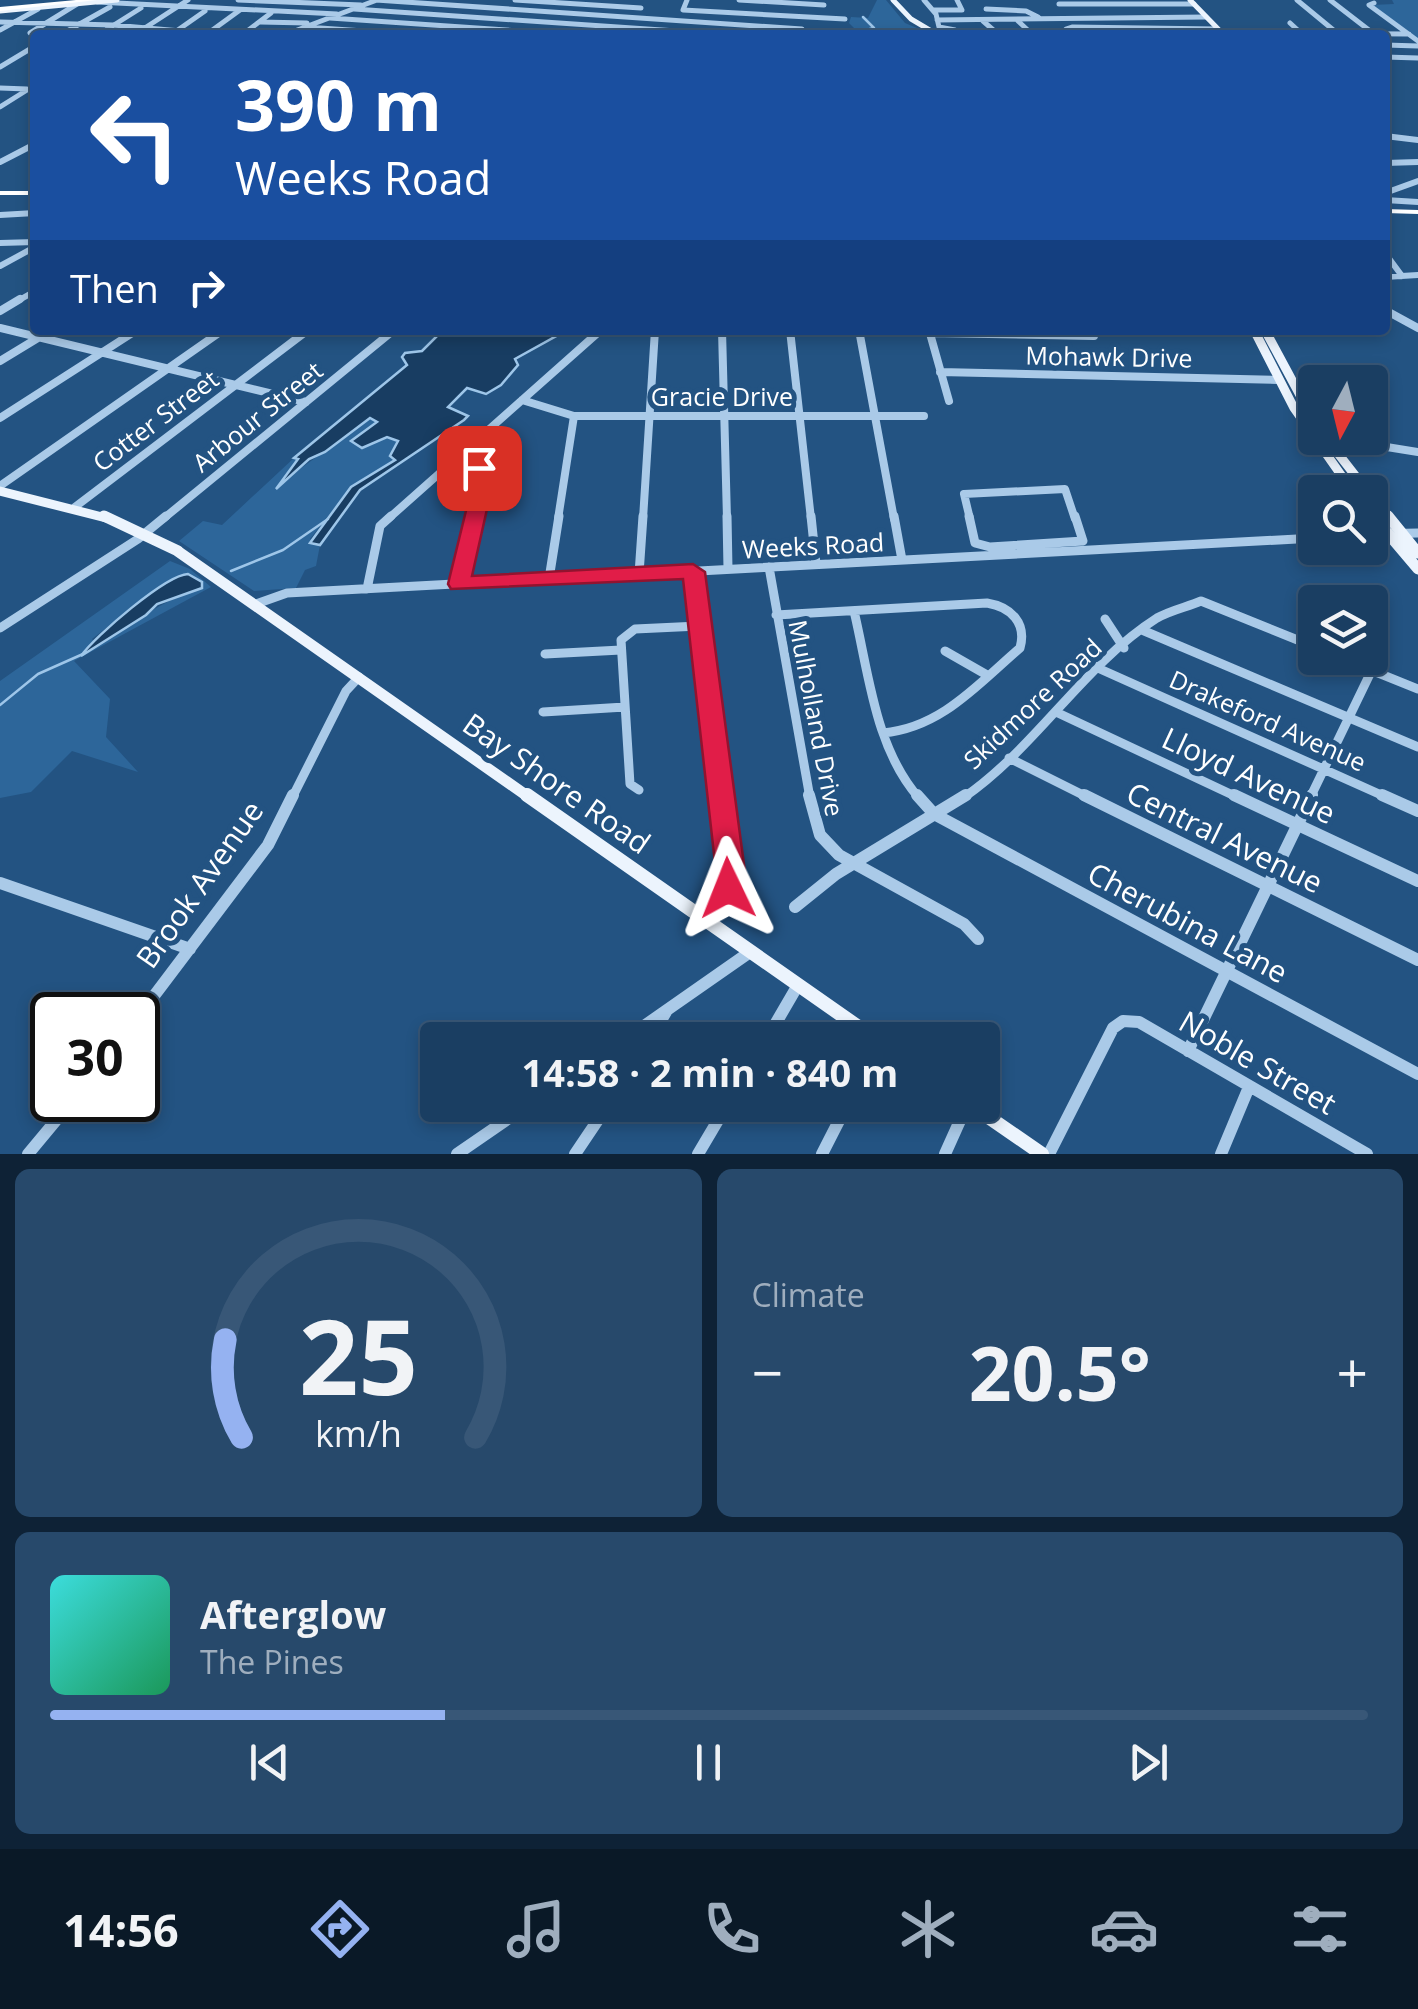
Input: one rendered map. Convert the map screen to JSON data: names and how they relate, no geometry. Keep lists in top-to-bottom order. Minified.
{"streets":{"main road":["Bay Shore Road"],"street":["Mohawk Drive","Gracie Drive","Arbour Street","Cotter Street","Weeks Road","Skidmore Road","Mulholland Drive","Drakeford Avenue","Lloyd Avenue","Central Avenue","Brook Avenue","Cherubina Lane","Noble Street"]},"crossings":[["Arbour Street","Bay Shore Road"],["Cotter Street","Bay Shore Road"],["Weeks Road","Mulholland Drive"],["Weeks Road","Bay Shore Road"],["Skidmore Road","Mulholland Drive"],["Skidmore Road","Drakeford Avenue"],["Skidmore Road","Lloyd Avenue"],["Skidmore Road","Central Avenue"],["Skidmore Road","Cherubina Lane"],["Bay Shore Road","Brook Avenue"]],"north":"bottom","page":{"turn":["390 m","Weeks Road"],"then":"Then","limit":"30","trip":"14:58 · 2 min · 840 m","tile":"Climate","heat":["−","20.5°","+"],"song":["Afterglow","The Pines"],"tabs":"14:56","gauge":["25","km/h"]}}
